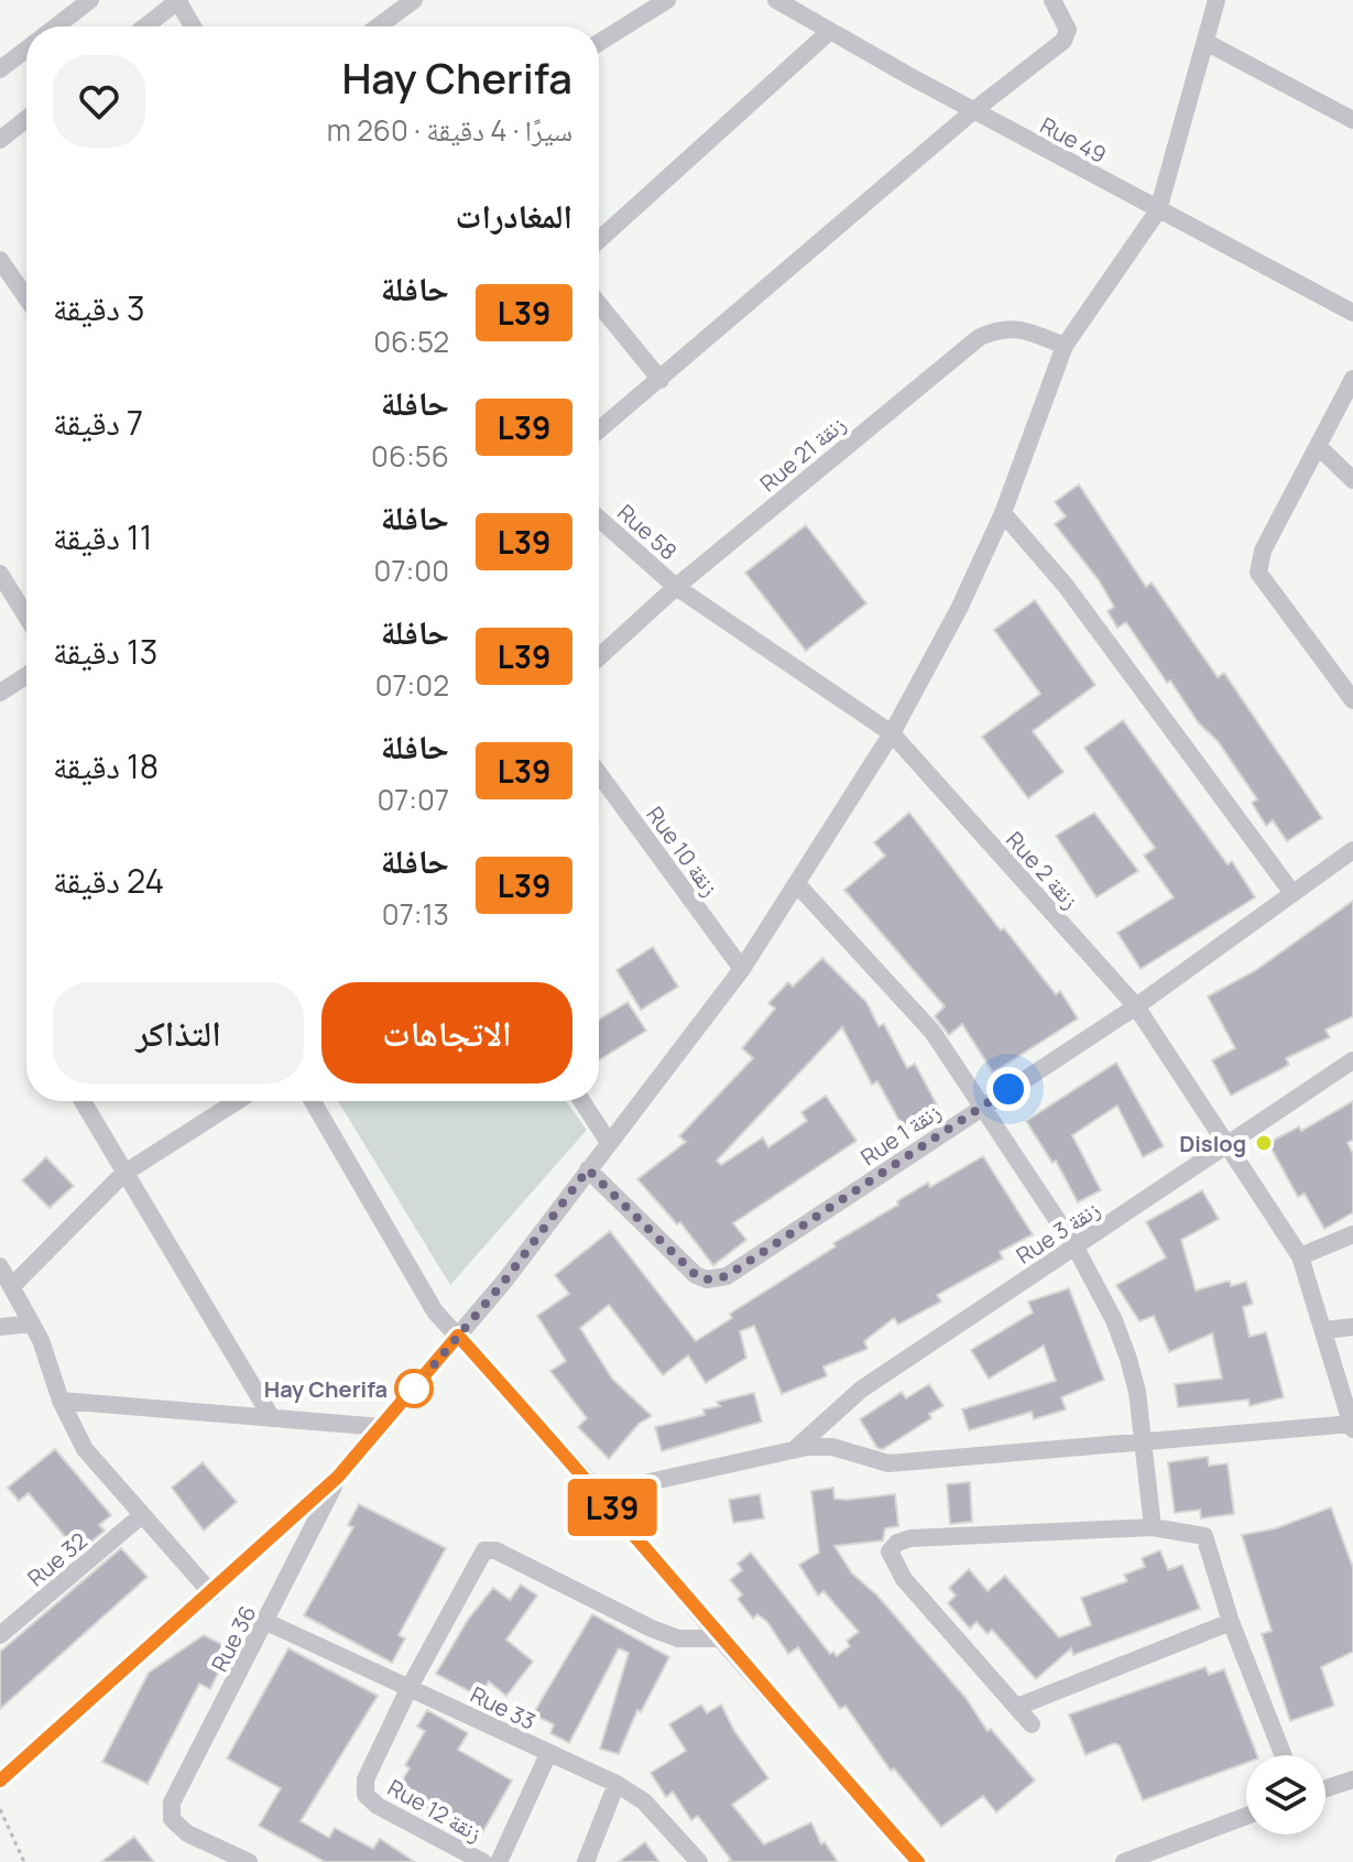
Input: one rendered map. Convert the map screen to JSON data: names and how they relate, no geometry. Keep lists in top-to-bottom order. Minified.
{"streets":{"street":["Rue 49","Rue 21 زنقة","Rue 58","Rue 10 زنقة","Rue 2 زنقة","Rue 1 زنقة","Rue 3 زنقة","Rue 32","Rue 36","Rue 33","Rue 12 زنقة"]},"crossings":[["Rue 21 زنقة","Rue 58"],["Rue 21 زنقة","Rue 2 زنقة"],["Rue 58","Rue 2 زنقة"],["Rue 2 زنقة","Rue 1 زنقة"],["Rue 2 زنقة","Rue 3 زنقة"],["Rue 36","Rue 33"],["Rue 33","Rue 12 زنقة"]],"places":["Dislog","Hay Cherifa"],"lines":["bus line L39"],"page":{"on_map":"L39","heading":[["Hay Cherifa","سيرًا · 4 دقيقة · 260 m"],"المغادرات"],"list":[{"mark":"L39","name":"حافلة","note":"06:52","value":"3 دقيقة"},{"mark":"L39","name":"حافلة","note":"06:56","value":"7 دقيقة"},{"mark":"L39","name":"حافلة","note":"07:00","value":"11 دقيقة"},{"mark":"L39","name":"حافلة","note":"07:02","value":"13 دقيقة"},{"mark":"L39","name":"حافلة","note":"07:07","value":"18 دقيقة"},{"mark":"L39","name":"حافلة","note":"07:13","value":"24 دقيقة"}],"buttons":["الاتجاهات","التذاكر"]}}
